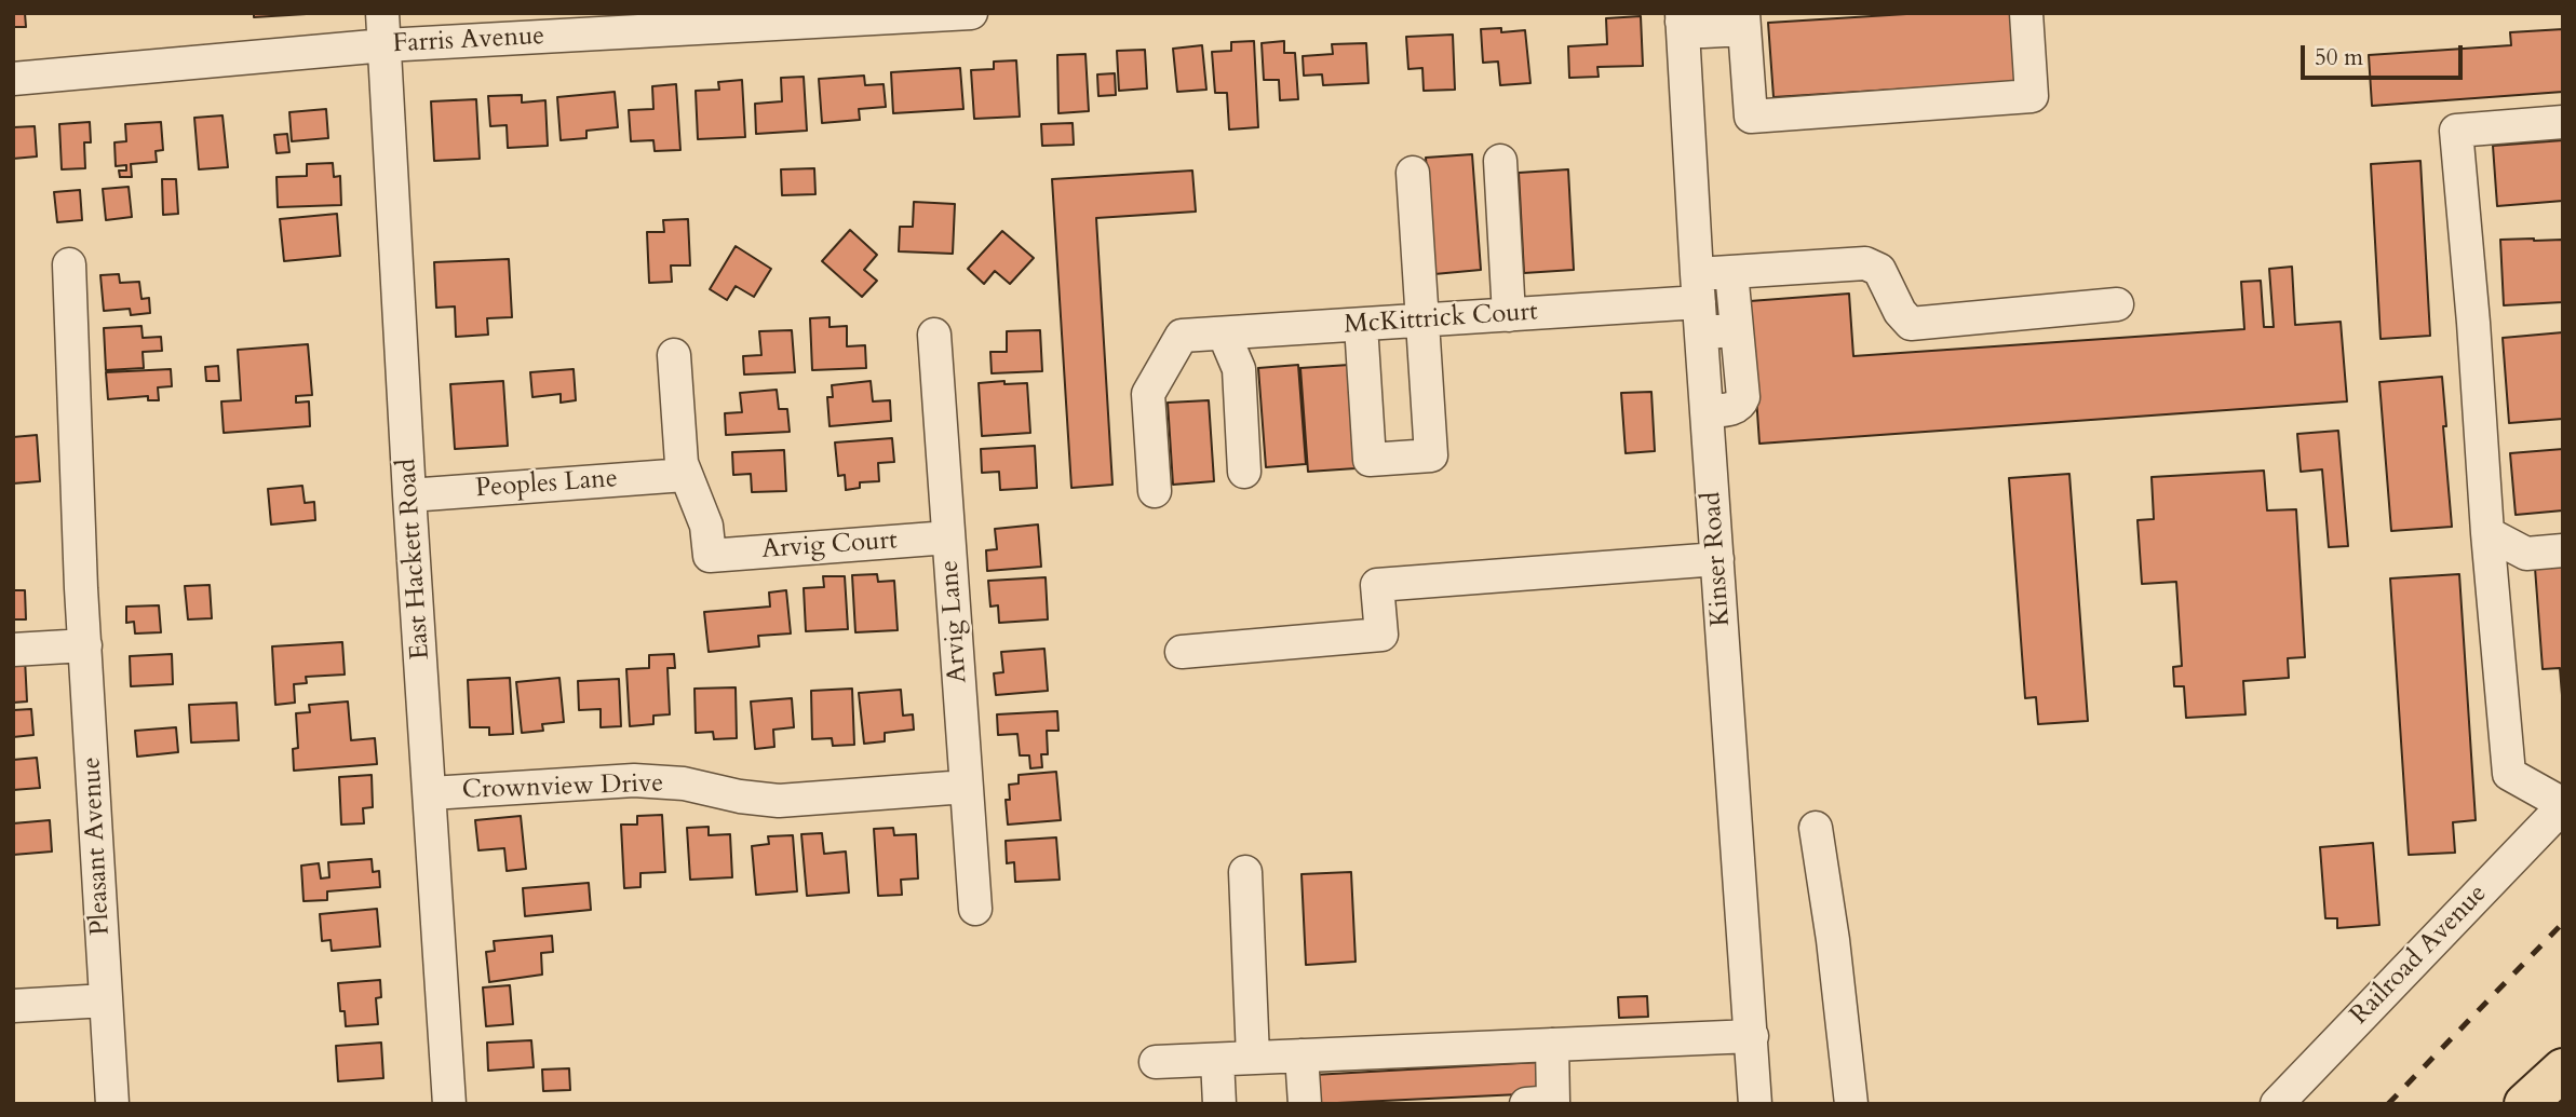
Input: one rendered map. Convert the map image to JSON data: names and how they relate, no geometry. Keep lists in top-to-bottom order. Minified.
{"streets":{"street":["Farris Avenue","McKittrick Court","Peoples Lane","Arvig Court","East Hackett Road","Kinser Road","Arvig Lane","Crownview Drive","Pleasant Avenue","Railroad Avenue"]},"crossings":[["Farris Avenue","East Hackett Road"],["McKittrick Court","Kinser Road"],["Peoples Lane","Arvig Court"],["Peoples Lane","East Hackett Road"],["Arvig Court","Arvig Lane"],["East Hackett Road","Crownview Drive"],["Arvig Lane","Crownview Drive"]],"scale_bar":"50 m"}
